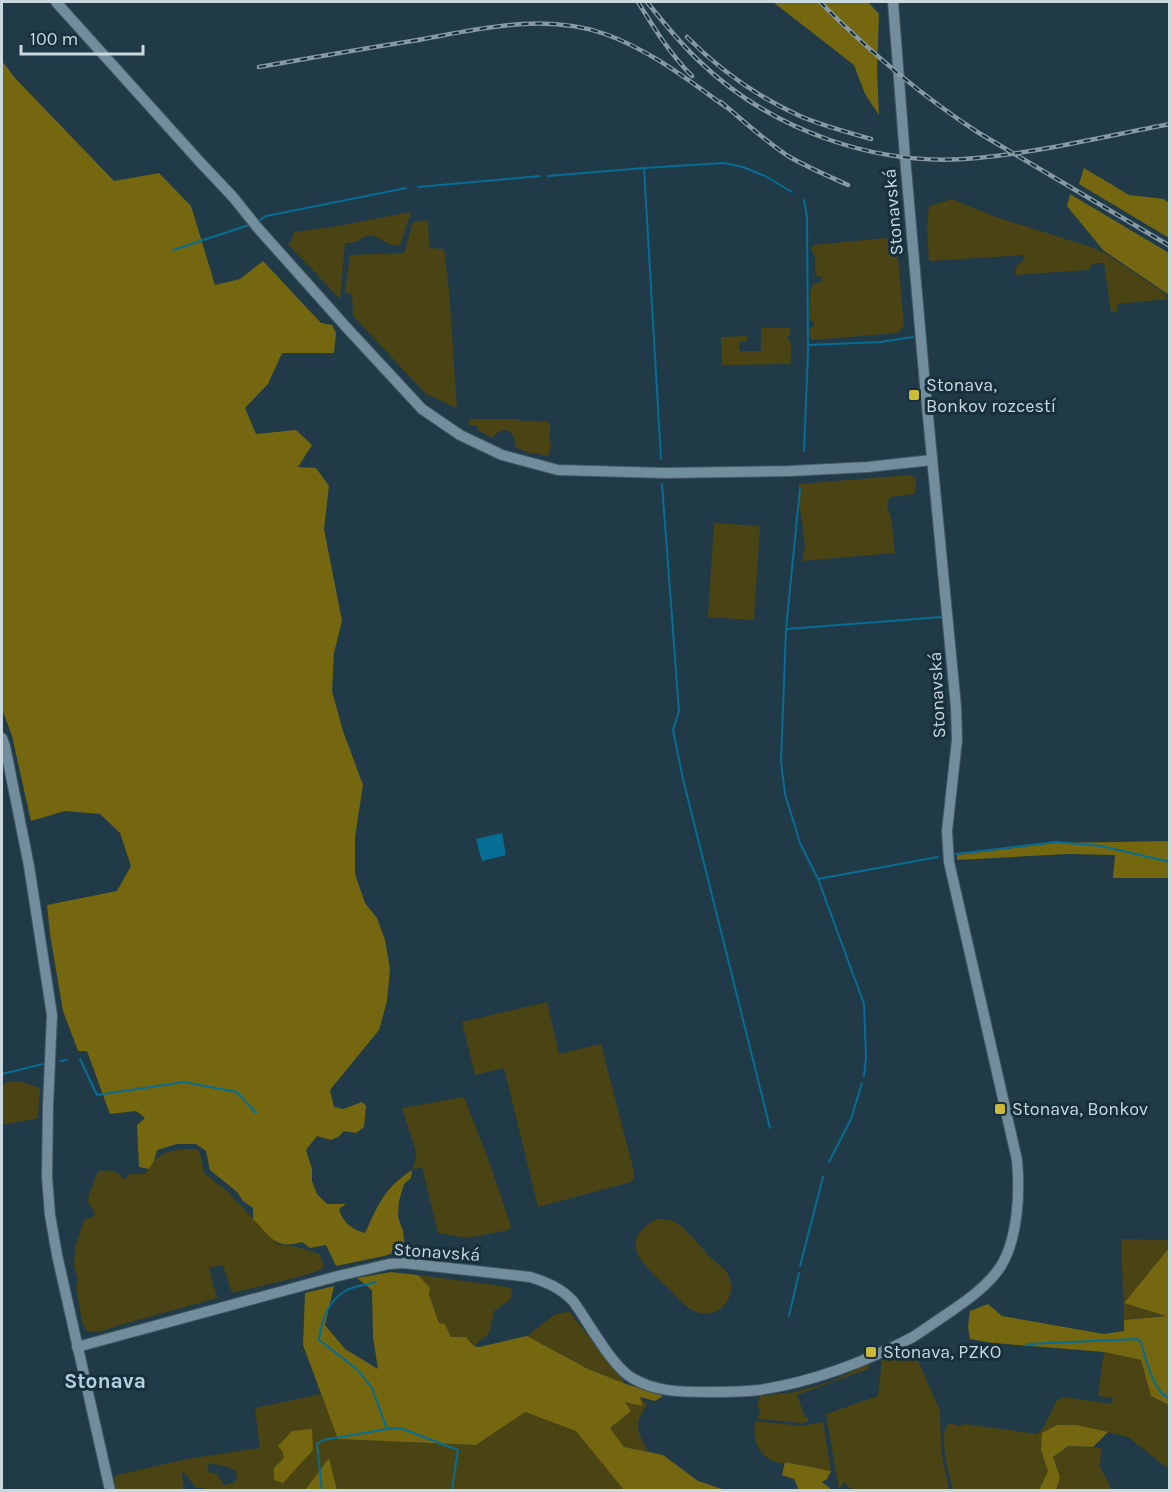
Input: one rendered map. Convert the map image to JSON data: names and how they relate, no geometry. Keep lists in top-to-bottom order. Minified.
{"streets":{"street":["Stonavská"]},"districts":["Stonava"],"places":{"transit":["Stonava, Bonkov rozcestí","Stonava, Bonkov","Stonava, PZKO"]},"scale_bar":"100 m"}
